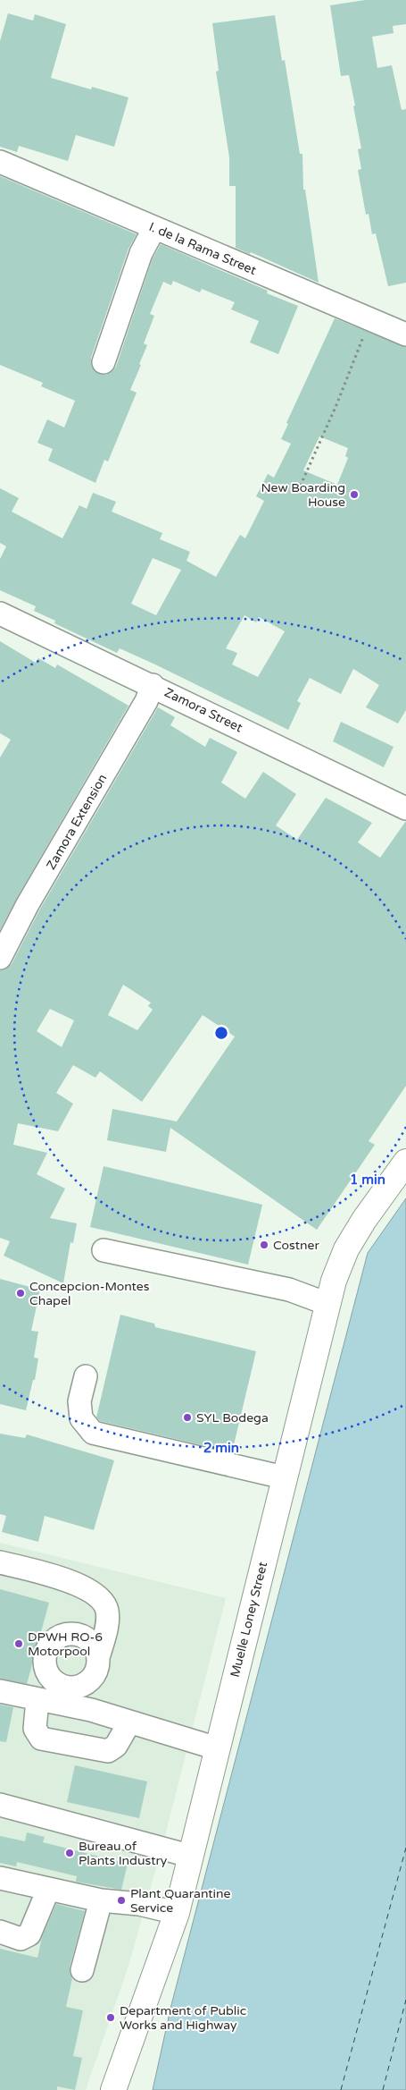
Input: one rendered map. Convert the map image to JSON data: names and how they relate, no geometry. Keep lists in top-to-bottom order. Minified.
{"streets":{"main road":["Muelle Loney Street"],"street":["I. de la Rama Street","Zamora Street","Zamora Extension"]},"crossings":[["Zamora Street","Zamora Extension"]],"places":["New Boarding House","Costner","Concepcion-Montes Chapel","SYL Bodega","DPWH RO-6 Motorpool","Bureau of Plants Industry","Plant Quarantine Service","Department of Public Works and Highway"],"rings":["1 min","2 min"]}
